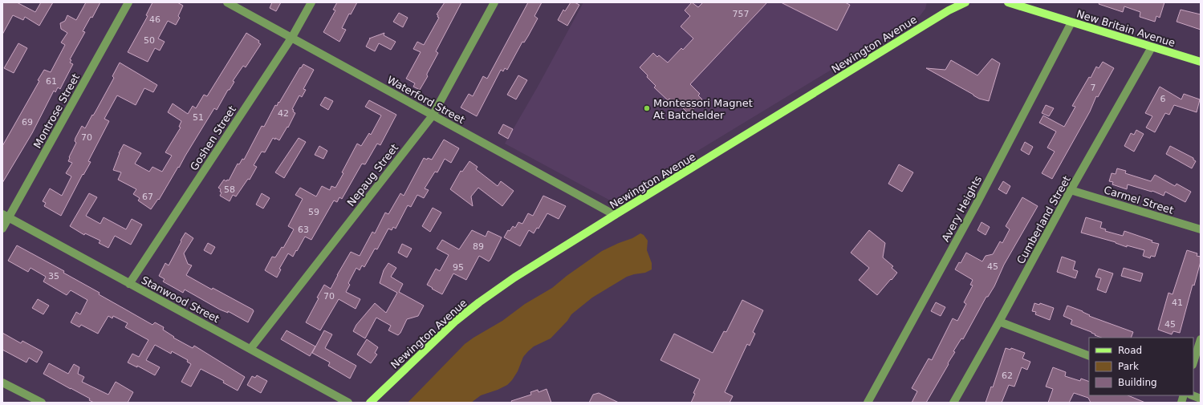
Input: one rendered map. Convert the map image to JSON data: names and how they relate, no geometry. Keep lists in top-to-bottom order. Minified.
{"streets":{"main road":["New Britain Avenue","Newington Avenue"],"street":["Waterford Street","Montrose Street","Goshen Street","Nepaug Street","Carmel Street","Avery Heights","Cumberland Street","Stanwood Street"]},"crossings":[["New Britain Avenue","Avery Heights"],["New Britain Avenue","Cumberland Street"],["Newington Avenue","Waterford Street"],["Waterford Street","Goshen Street"],["Waterford Street","Nepaug Street"],["Montrose Street","Stanwood Street"],["Goshen Street","Stanwood Street"],["Nepaug Street","Stanwood Street"],["Carmel Street","Cumberland Street"]],"places":["Montessori Magnet At Batchelder"],"house_numbers":["757","46","50","61","7","6","42","51","69","70","58","67","59","63","89","45","95","35","70","41","45","62"],"legend":["Road","Park","Building"]}
